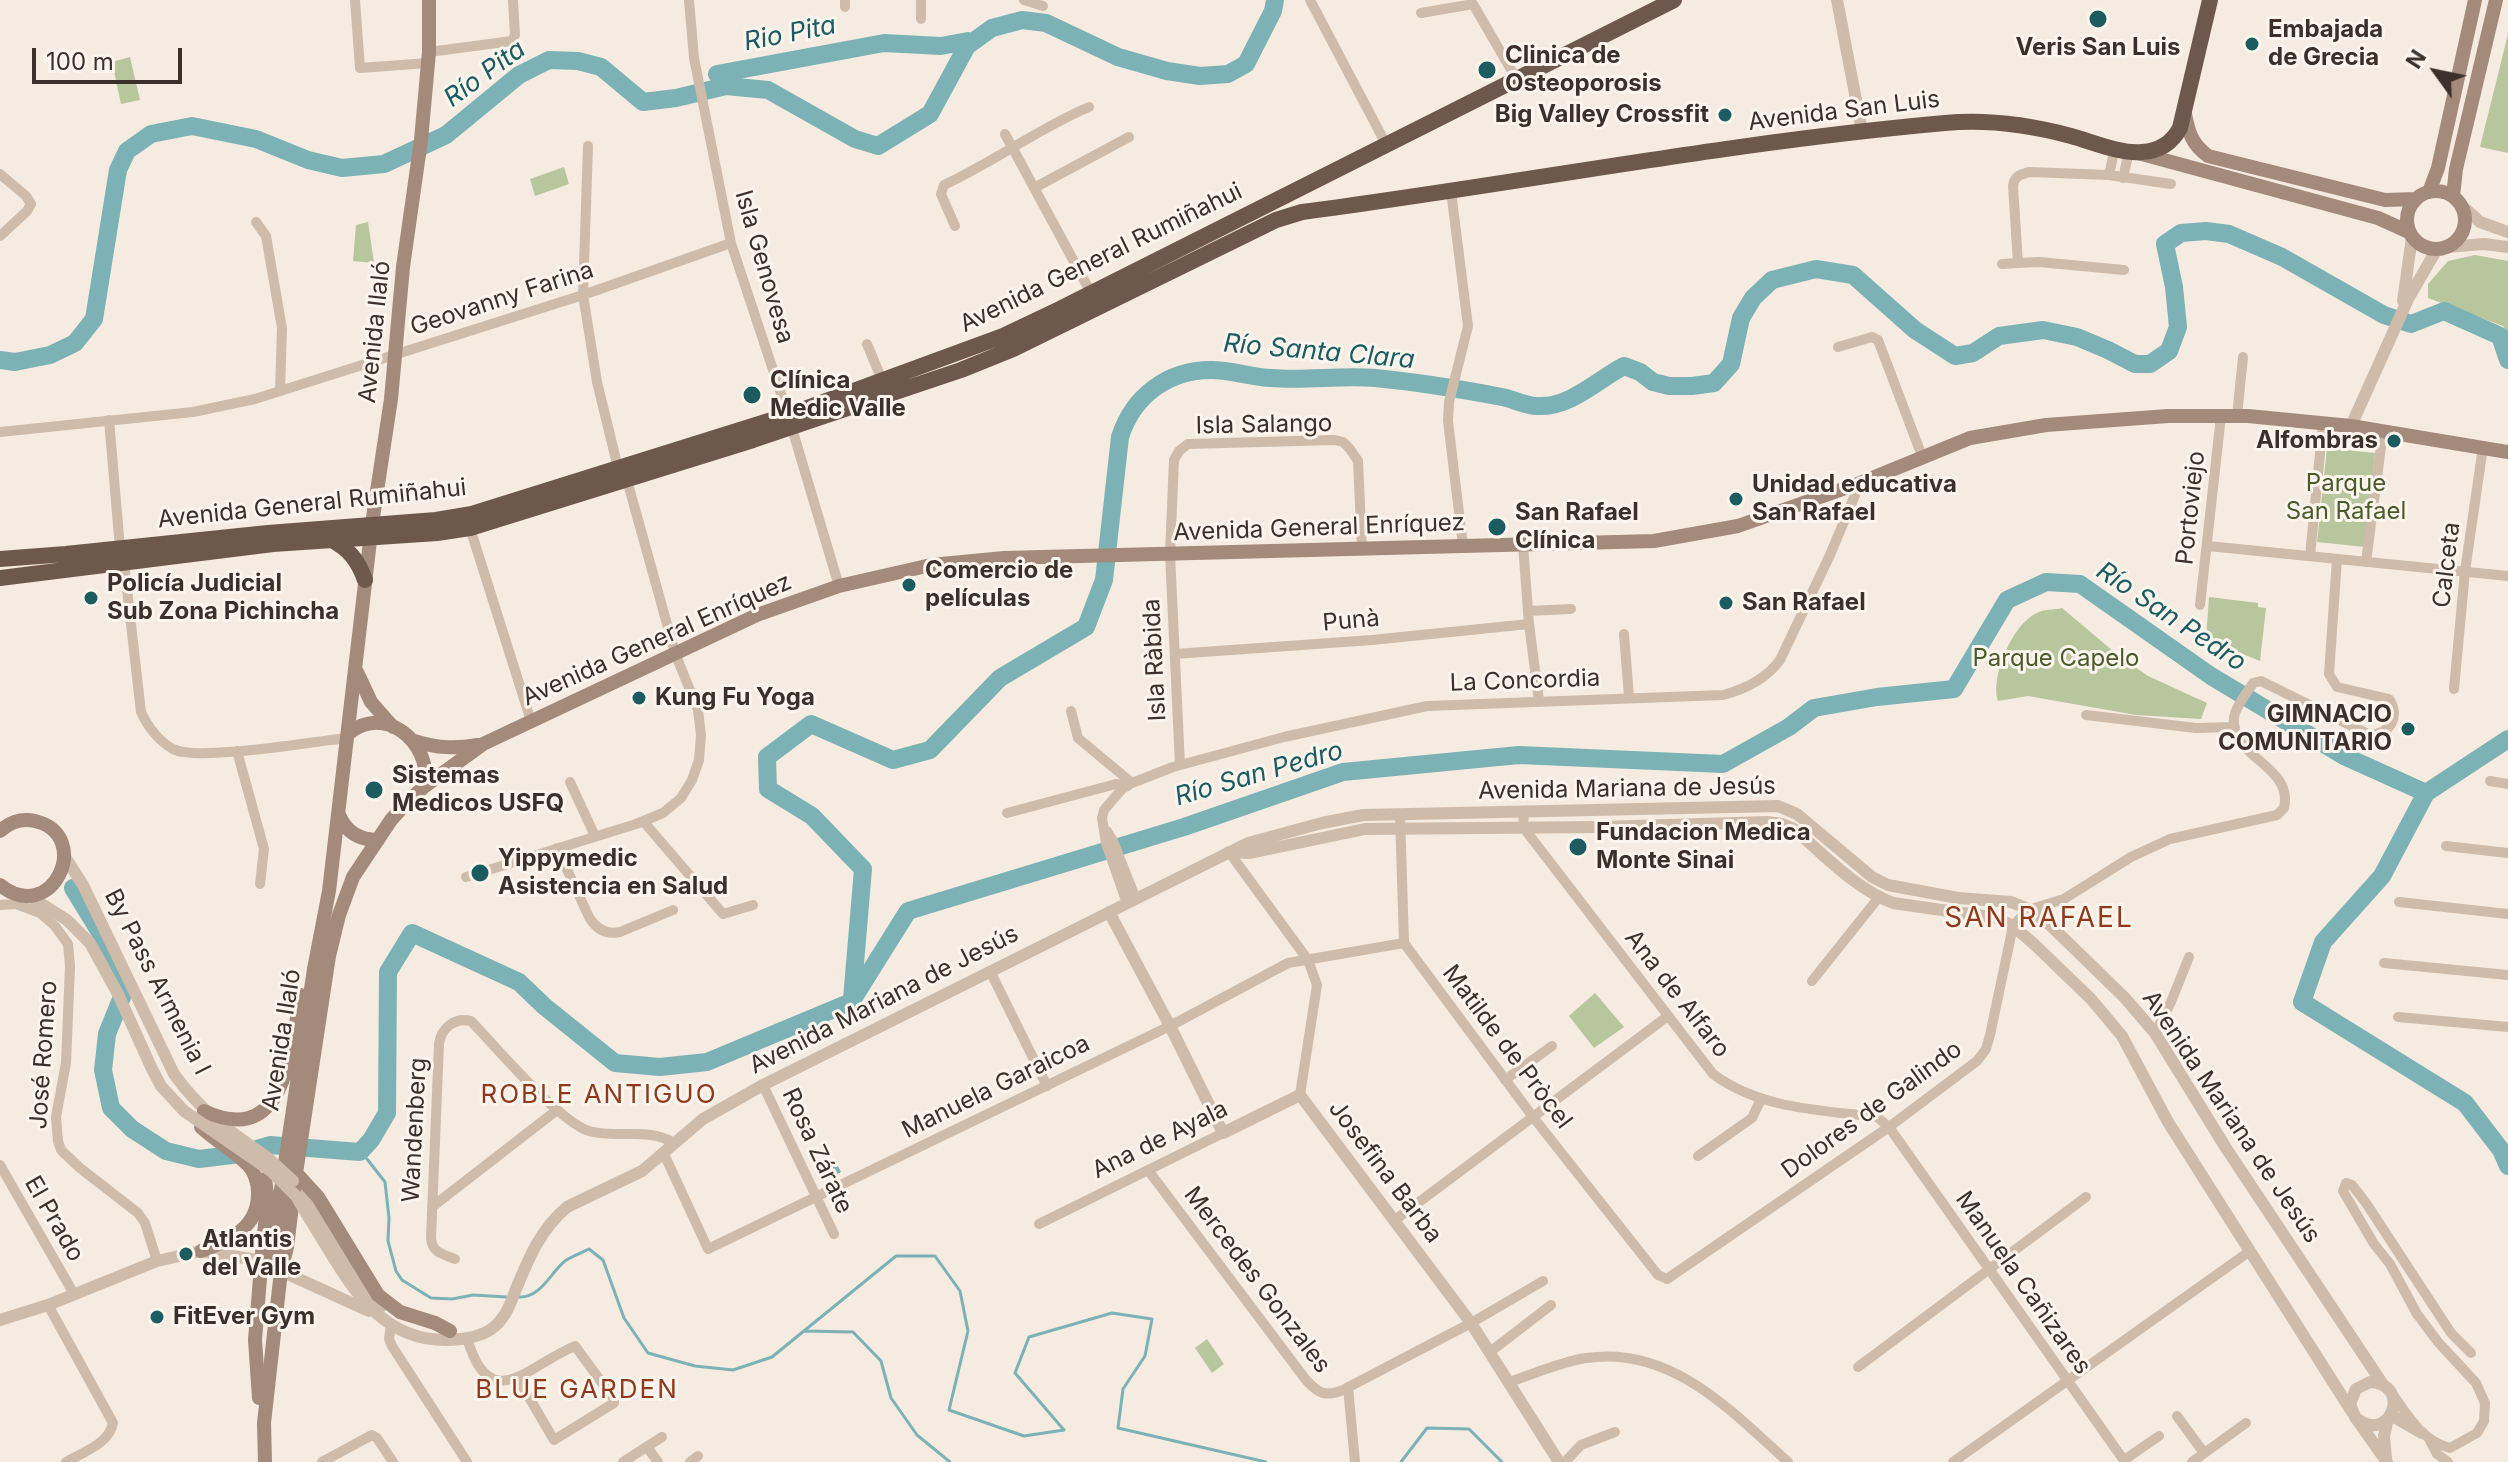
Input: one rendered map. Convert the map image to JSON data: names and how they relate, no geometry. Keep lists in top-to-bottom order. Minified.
{"streets":{"highway":["Avenida San Luis","Avenida General Rumiñahui"],"main road":["Avenida Ilaló","Avenida General Enríquez"],"street":["Isla Genovesa","Geovanny Farina","Isla Salango","Portoviejo","Calceta","Punà","Isla Ràbida","La Concordia","Avenida Mariana de Jesús","By Pass Armenia I","Ana de Alfaro","Matilde de Pròcel","José Romero","Manuela Garaicoa","Dolores de Galindo","Wandenberg","Ana de Ayala","Rosa Zárate","Josefina Barba","El Prado","Mercedes Gonzales","Manuela Cañizares"]},"crossings":[["Avenida San Luis","Avenida General Rumiñahui"],["Avenida General Rumiñahui","Isla Genovesa"],["Avenida General Rumiñahui","Avenida Ilaló"],["Isla Genovesa","Geovanny Farina"],["Isla Genovesa","Avenida General Enríquez"],["Geovanny Farina","Avenida Ilaló"],["Avenida Ilaló","Avenida General Enríquez"],["Isla Salango","Avenida General Enríquez"],["Isla Salango","Isla Ràbida"],["Portoviejo","Avenida General Enríquez"],["Avenida General Enríquez","Calceta"],["Avenida General Enríquez","Isla Ràbida"],["Avenida General Enríquez","La Concordia"],["Punà","Isla Ràbida"],["Isla Ràbida","La Concordia"],["Avenida Mariana de Jesús","By Pass Armenia I"],["Avenida Mariana de Jesús","Ana de Alfaro"],["Avenida Mariana de Jesús","Manuela Garaicoa"],["Avenida Mariana de Jesús","Dolores de Galindo"],["Avenida Mariana de Jesús","Wandenberg"],["Avenida Mariana de Jesús","Rosa Zárate"],["Avenida Mariana de Jesús","Josefina Barba"],["Ana de Alfaro","Dolores de Galindo"],["Ana de Alfaro","Manuela Cañizares"],["Matilde de Pròcel","Manuela Garaicoa"],["Matilde de Pròcel","Dolores de Galindo"],["Manuela Garaicoa","Rosa Zárate"],["Manuela Garaicoa","Josefina Barba"],["Dolores de Galindo","Manuela Cañizares"],["Ana de Ayala","Josefina Barba"],["Ana de Ayala","Mercedes Gonzales"],["Josefina Barba","Mercedes Gonzales"]],"districts":["SAN RAFAEL","ROBLE ANTIGUO","BLUE GARDEN"],"water":["Rio Pita","Río Pita","Río Santa Clara","Río San Pedro"],"parks":["Parque San Rafael","Parque Capelo"],"places":["Veris San Luis","Embajada de Grecia","Clinica de Osteoporosis","Big Valley Crossfit","Clínica Medic Valle","Alfombras","Unidad educativa San Rafael","San Rafael Clínica","Comercio de películas","Policía Judicial Sub Zona Pichincha","San Rafael","Kung Fu Yoga","GIMNACIO COMUNITARIO","Sistemas Medicos USFQ","Fundacion Medica Monte Sinai","Yippymedic Asistencia en Salud","Atlantis del Valle","FitEver Gym"],"scale_bar":"100 m","north":"top left"}
